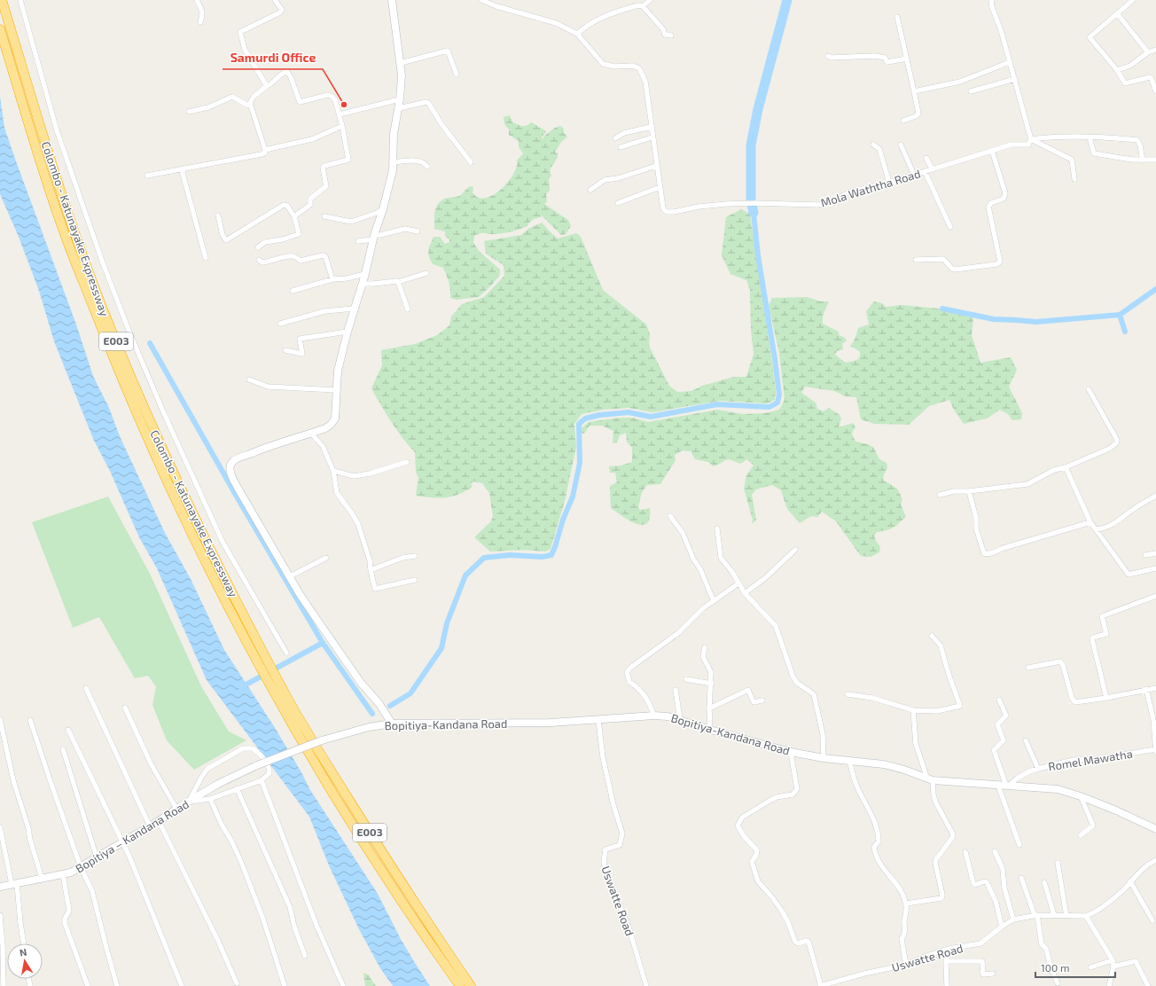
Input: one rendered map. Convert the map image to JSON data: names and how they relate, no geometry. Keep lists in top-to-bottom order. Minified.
{"streets":{"highway":["Colombo - Katunayake Expressway","E003"],"street":["Mola Waththa Road","Bopitiya-Kandana Road","Romel Mawatha","Bopitiya – Kandana Road","Uswatte Road"]},"crossings":[["Bopitiya-Kandana Road","Romel Mawatha"],["Bopitiya-Kandana Road","Bopitiya – Kandana Road"],["Bopitiya-Kandana Road","Uswatte Road"]],"places":["Samurdi Office"],"scale_bar":"100 m","north":"top"}
